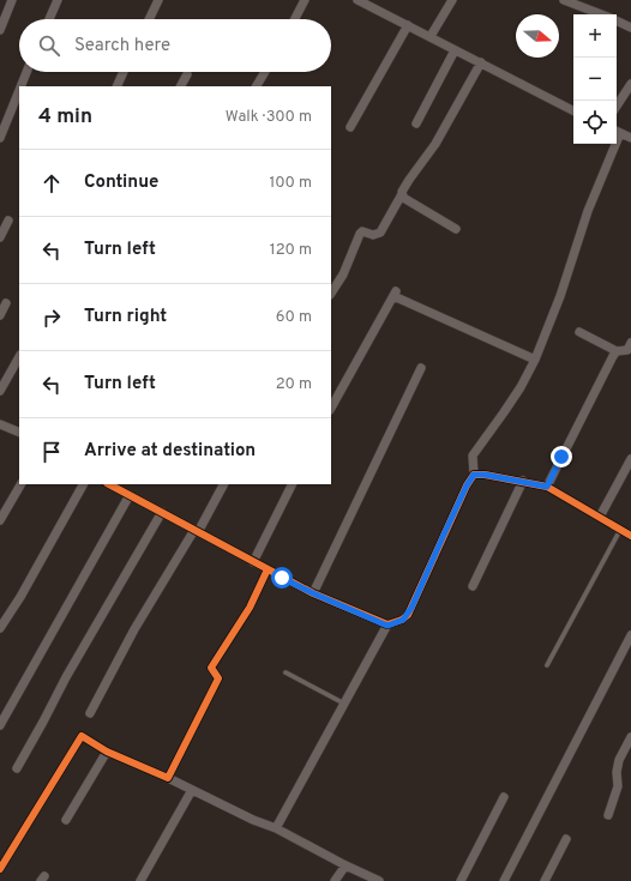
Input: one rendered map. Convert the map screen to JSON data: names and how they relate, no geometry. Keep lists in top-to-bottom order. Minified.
{"north":"right","page":{"map_buttons":["+","−"],"search":"Search here","heading":["4 min","Walk · 300 m"],"list":[["Continue","100 m"],["Turn left","120 m"],["Turn right","60 m"],["Turn left","20 m"],"Arrive at destination"]}}
